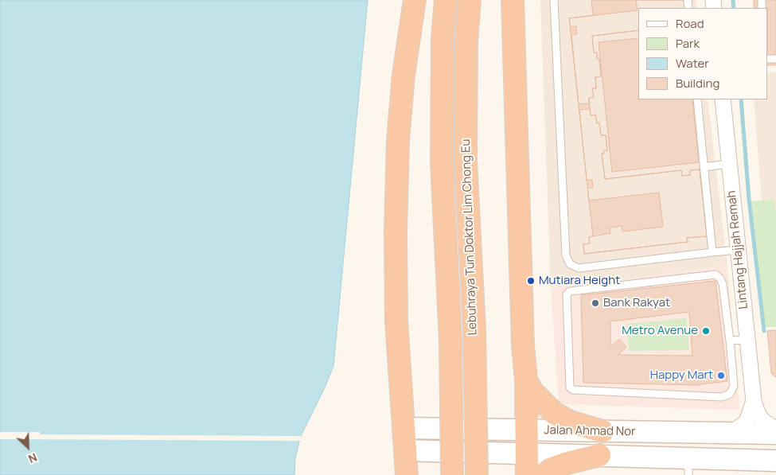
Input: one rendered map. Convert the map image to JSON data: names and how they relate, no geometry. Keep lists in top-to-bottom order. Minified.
{"streets":{"highway":["Lebuhraya Tun Doktor Lim Chong Eu"],"main road":["Jalan Ahmad Nor"],"street":["Lintang Hajjah Remah"]},"crossings":[["Lintang Hajjah Remah","Jalan Ahmad Nor"]],"places":["Mutiara Height","Bank Rakyat","Metro Avenue","Happy Mart"],"legend":["Road","Park","Water","Building"],"north":"bottom right"}
